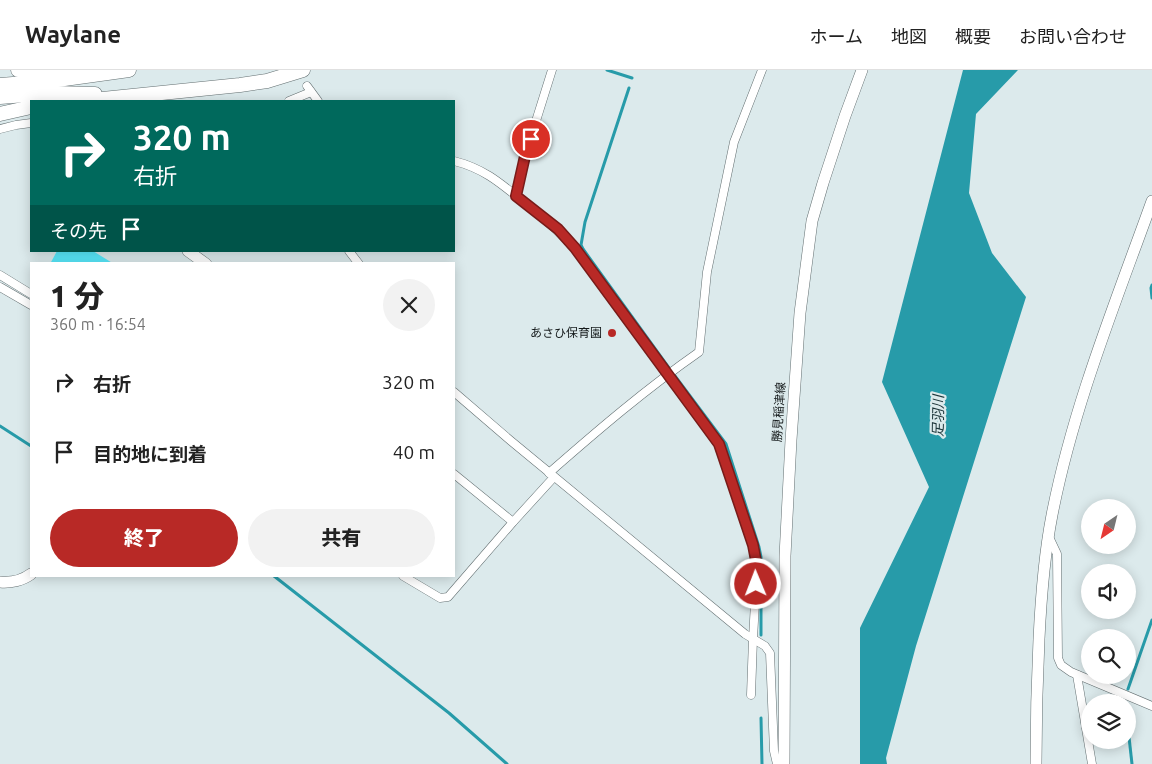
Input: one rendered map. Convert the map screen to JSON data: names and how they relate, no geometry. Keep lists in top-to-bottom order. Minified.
{"streets":{"main road":["勝見稲津線"]},"water":["足羽川"],"places":["あさひ保育園"],"north":"bottom left","page":{"header":"Waylane","nav":["ホーム","地図","概要","お問い合わせ"],"turn":["320 m","右折"],"then":"その先","heading":["1 分","360 m · 16:54"],"list":[{"name":"右折","value":"320 m"},{"name":"目的地に到着","value":"40 m"}],"buttons":["終了","共有"]}}
